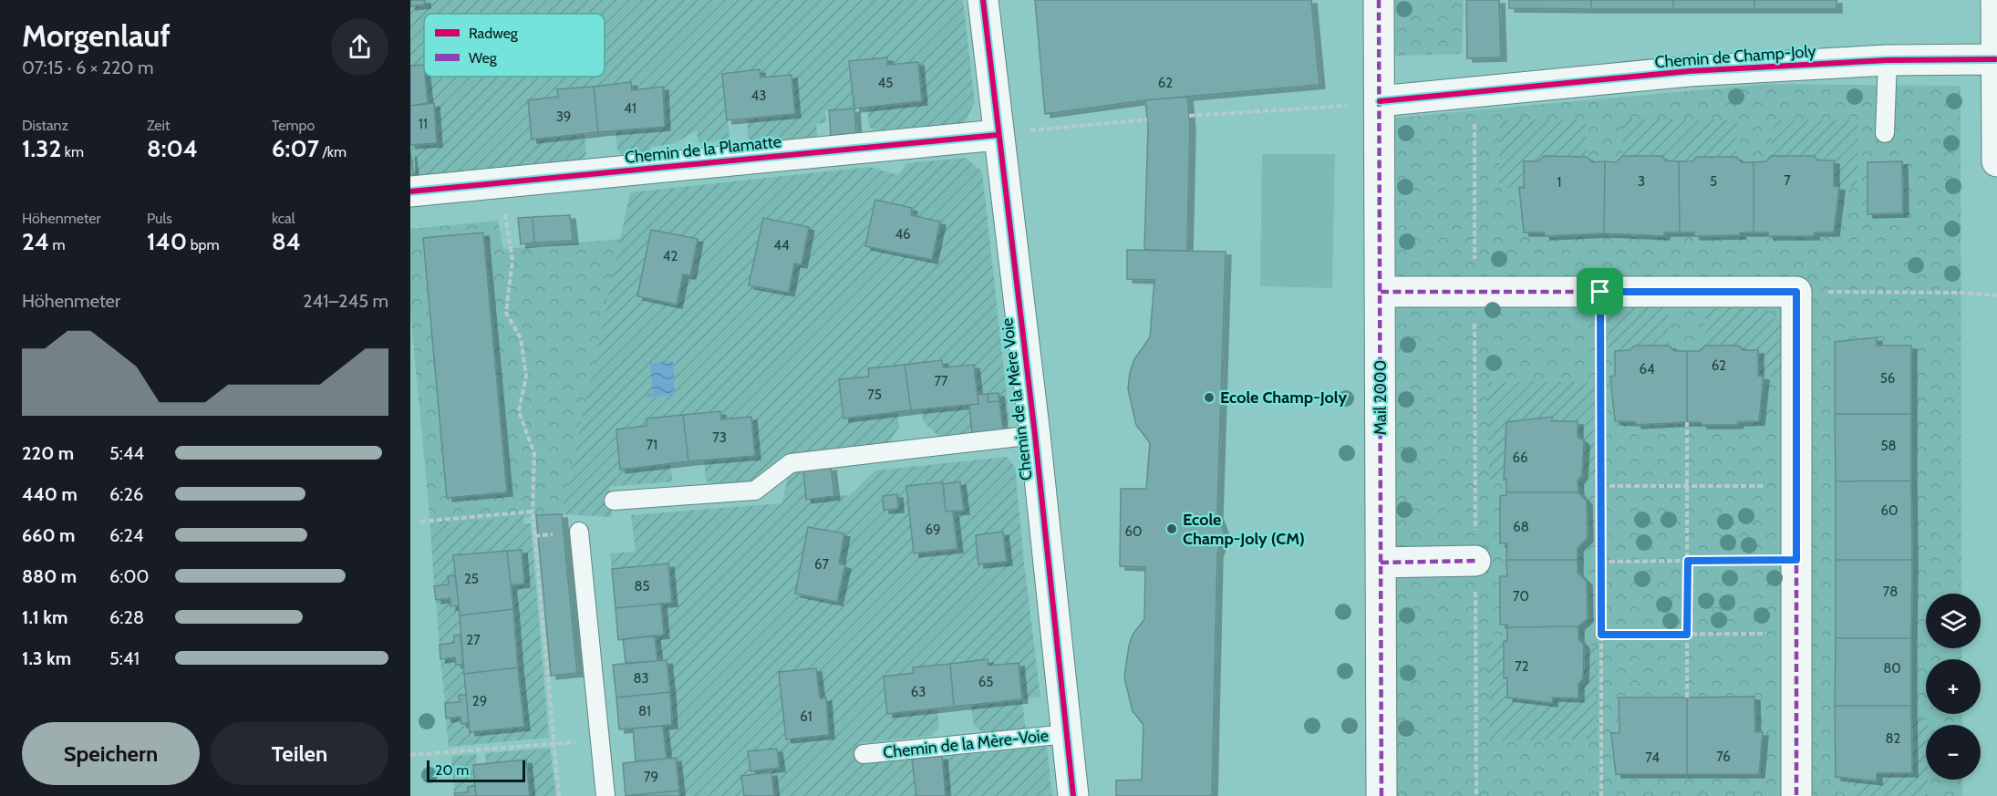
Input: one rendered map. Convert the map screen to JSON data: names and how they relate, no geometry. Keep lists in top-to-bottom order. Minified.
{"streets":{"street":["Chemin de Champ-Joly","Chemin de la Plamatte","Mail 2000","Chemin de la Mère Voie"],"lane":["Chemin de la Mère-Voie"]},"crossings":[["Chemin de Champ-Joly","Mail 2000"],["Chemin de la Plamatte","Chemin de la Mère Voie"],["Chemin de la Mère Voie","Chemin de la Mère-Voie"]],"places":["Ecole Champ-Joly","Ecole Champ-Joly (CM)"],"house_numbers":["45","62","43","41","39","11","7","3","5","1","46","44","42","62","64","56","77","75","73","71","58","66","60","68","69","60","67","25","85","78","70","27","72","80","83","65","63","29","81","61","82","76","74","79"],"legend":["Radweg","Weg"],"scale_bar":"20 m","page":{"heading":["Morgenlauf","07:15 · 6 × 220 m"],"stats":[["Distanz","1.32 km"],["Zeit","8:04"],["Tempo","6:07 /km"],["Höhenmeter","24 m"],["Puls","140 bpm"],["kcal","84"]],"chart":["Höhenmeter","241–245 m"],"list":[{"name":"220 m","note":"5:44"},{"name":"440 m","note":"6:26"},{"name":"660 m","note":"6:24"},{"name":"880 m","note":"6:00"},{"name":"1.1 km","note":"6:28"},{"name":"1.3 km","note":"5:41"}],"map_buttons":["+","−"],"buttons":["Speichern","Teilen"],"scale":"20 m"}}
